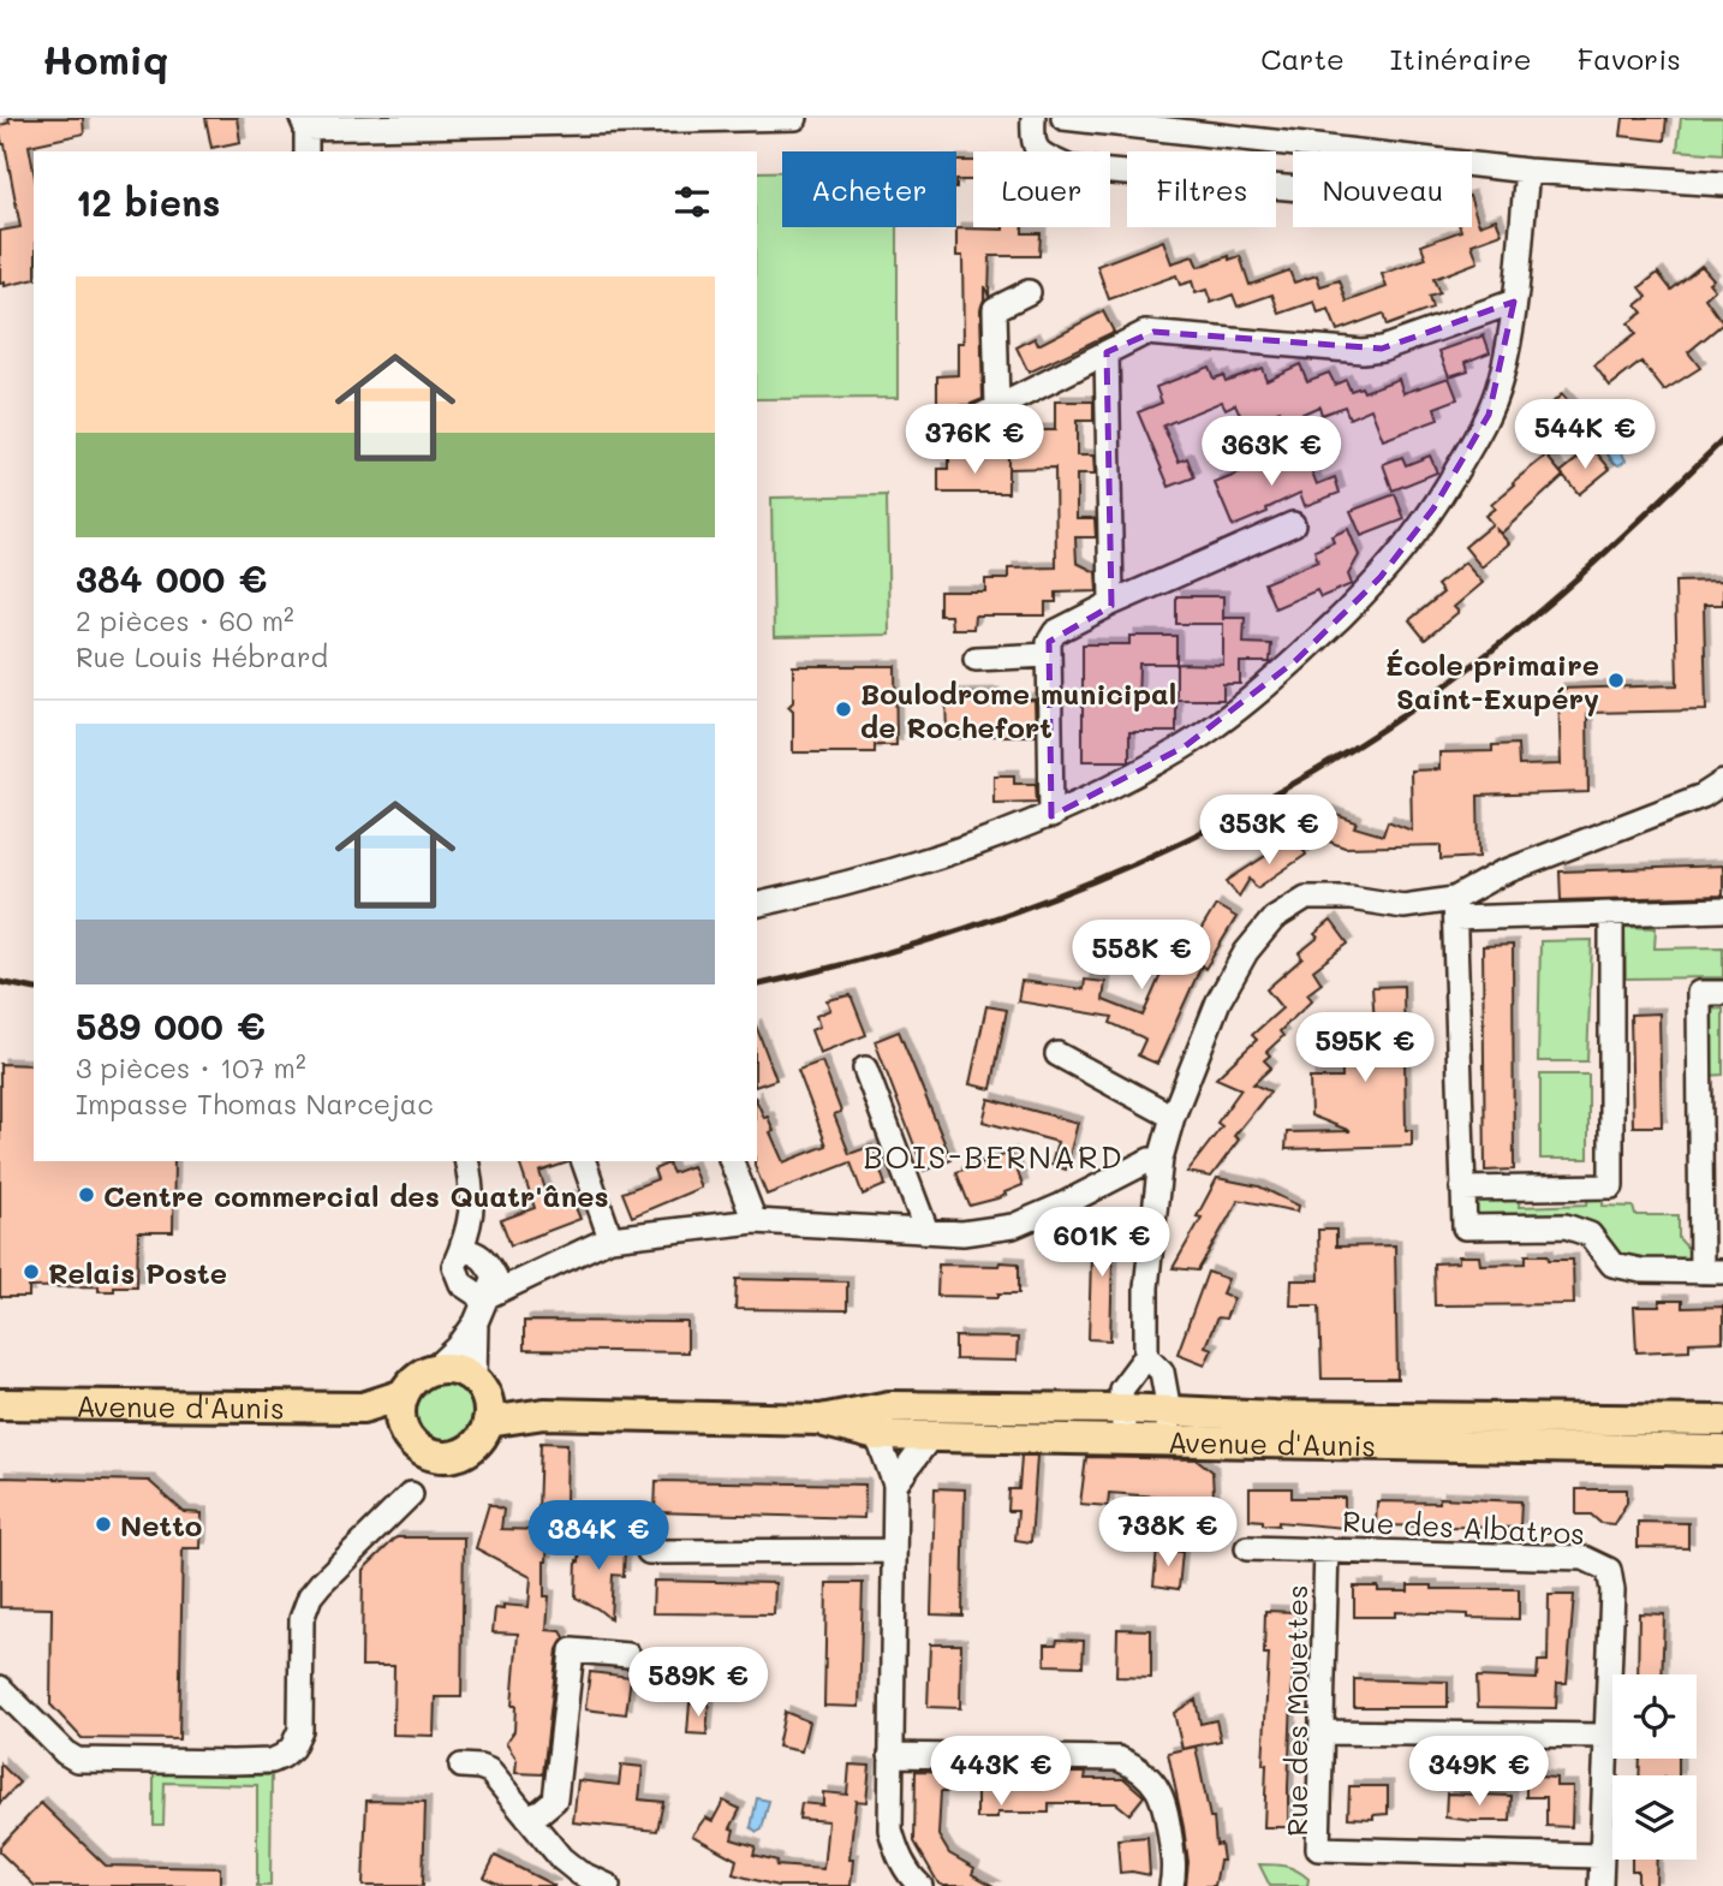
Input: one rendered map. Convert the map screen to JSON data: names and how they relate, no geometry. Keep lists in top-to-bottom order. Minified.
{"streets":{"main road":["Avenue d'Aunis"],"street":["Rue des Albatros","Rue des Mouettes"]},"crossings":[["Rue des Albatros","Rue des Mouettes"]],"districts":["BOIS-BERNARD"],"places":["École primaire Saint-Exupéry","Boulodrome municipal de Rochefort","Centre commercial des Quatr'ânes","Relais Poste","Netto"],"page":{"header":"Homiq","nav":["Carte","Itinéraire","Favoris"],"chip":["Acheter","Louer","Filtres","Nouveau"],"heading":"12 biens","list":[{"name":"384 000 €","note":"2 pièces · 60 m² · Rue Louis Hébrard"},{"name":"589 000 €","note":"3 pièces · 107 m² · Impasse Thomas Narcejac"}],"price":["544K €","376K €","363K €","353K €","558K €","595K €","601K €","738K €","384K €","589K €","443K €","349K €"]}}
